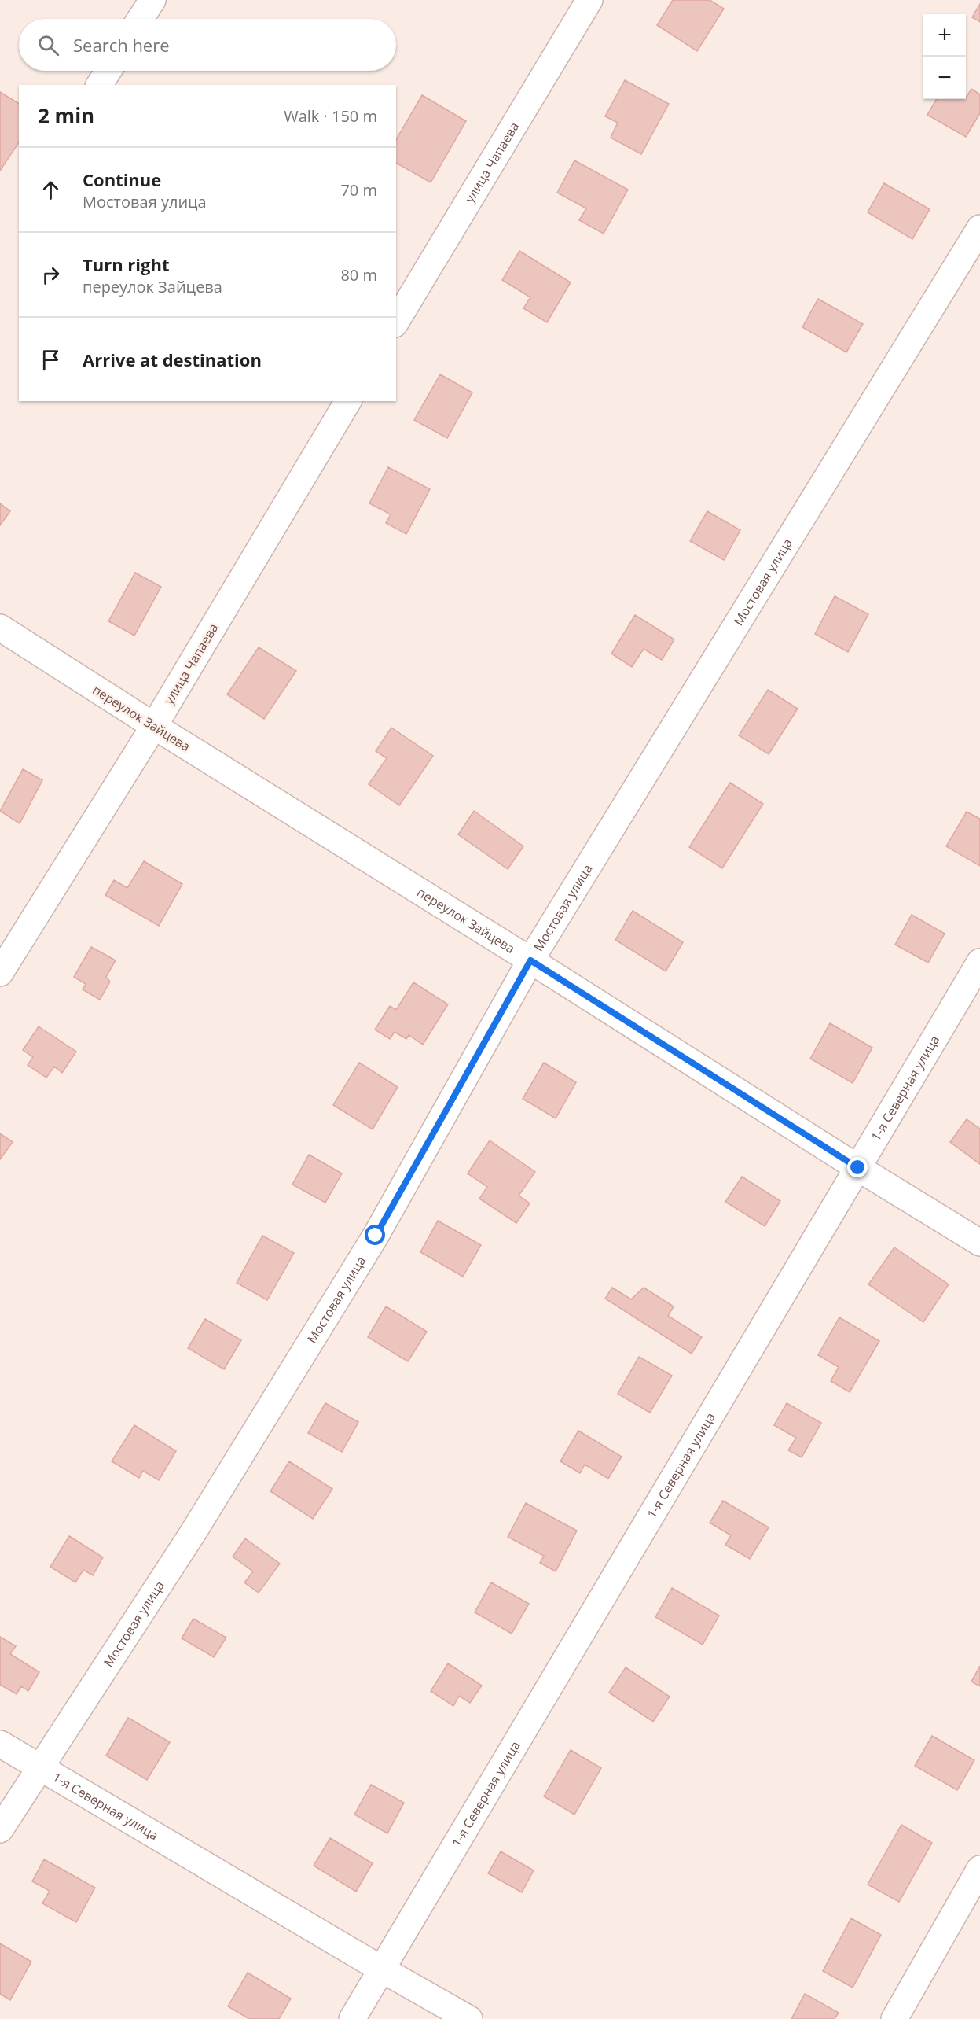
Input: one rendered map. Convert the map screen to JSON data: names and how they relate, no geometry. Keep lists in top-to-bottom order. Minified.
{"streets":{"street":["улица Чапаева","Мостовая улица","переулок Зайцева","1-я Северная улица"]},"crossings":[["улица Чапаева","переулок Зайцева"],["Мостовая улица","переулок Зайцева"],["Мостовая улица","1-я Северная улица"],["переулок Зайцева","1-я Северная улица"]],"page":{"map_buttons":["+","−"],"search":"Search here","heading":["2 min","Walk · 150 m"],"list":[["Continue","Мостовая улица","70 m"],["Turn right","переулок Зайцева","80 m"],"Arrive at destination"]}}
